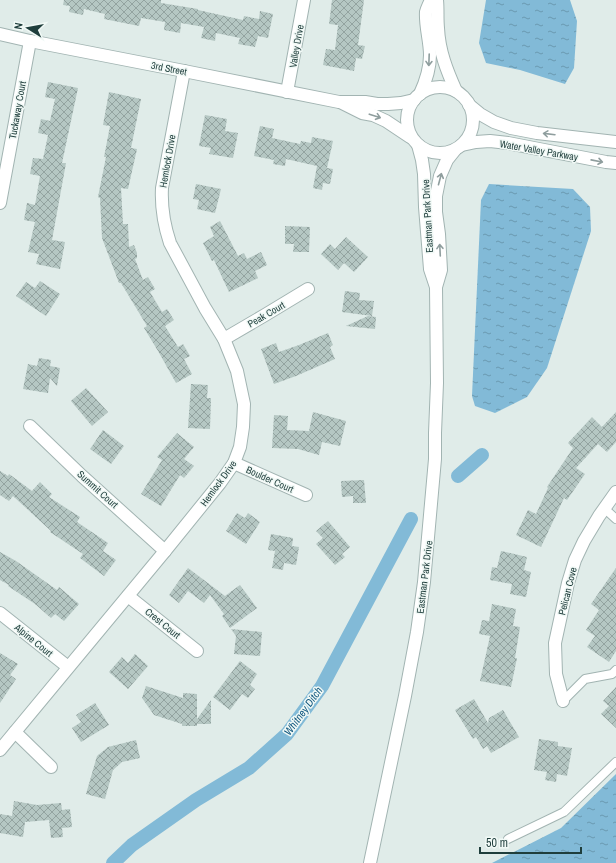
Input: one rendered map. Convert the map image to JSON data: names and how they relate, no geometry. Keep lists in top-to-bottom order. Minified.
{"streets":{"street":["Valley Drive","3rd Street","Tuckaway Court","Water Valley Parkway","Hemlock Drive","Eastman Park Drive","Peak Court","Boulder Court","Summit Court","Pelican Cove","Crest Court","Alpine Court"]},"crossings":[["Valley Drive","3rd Street"],["3rd Street","Tuckaway Court"],["3rd Street","Water Valley Parkway"],["3rd Street","Hemlock Drive"],["3rd Street","Eastman Park Drive"],["Water Valley Parkway","Eastman Park Drive"],["Hemlock Drive","Peak Court"],["Hemlock Drive","Boulder Court"],["Hemlock Drive","Summit Court"],["Hemlock Drive","Crest Court"],["Hemlock Drive","Alpine Court"]],"water":["Whitney Ditch"],"scale_bar":"50 m","north":"left"}
